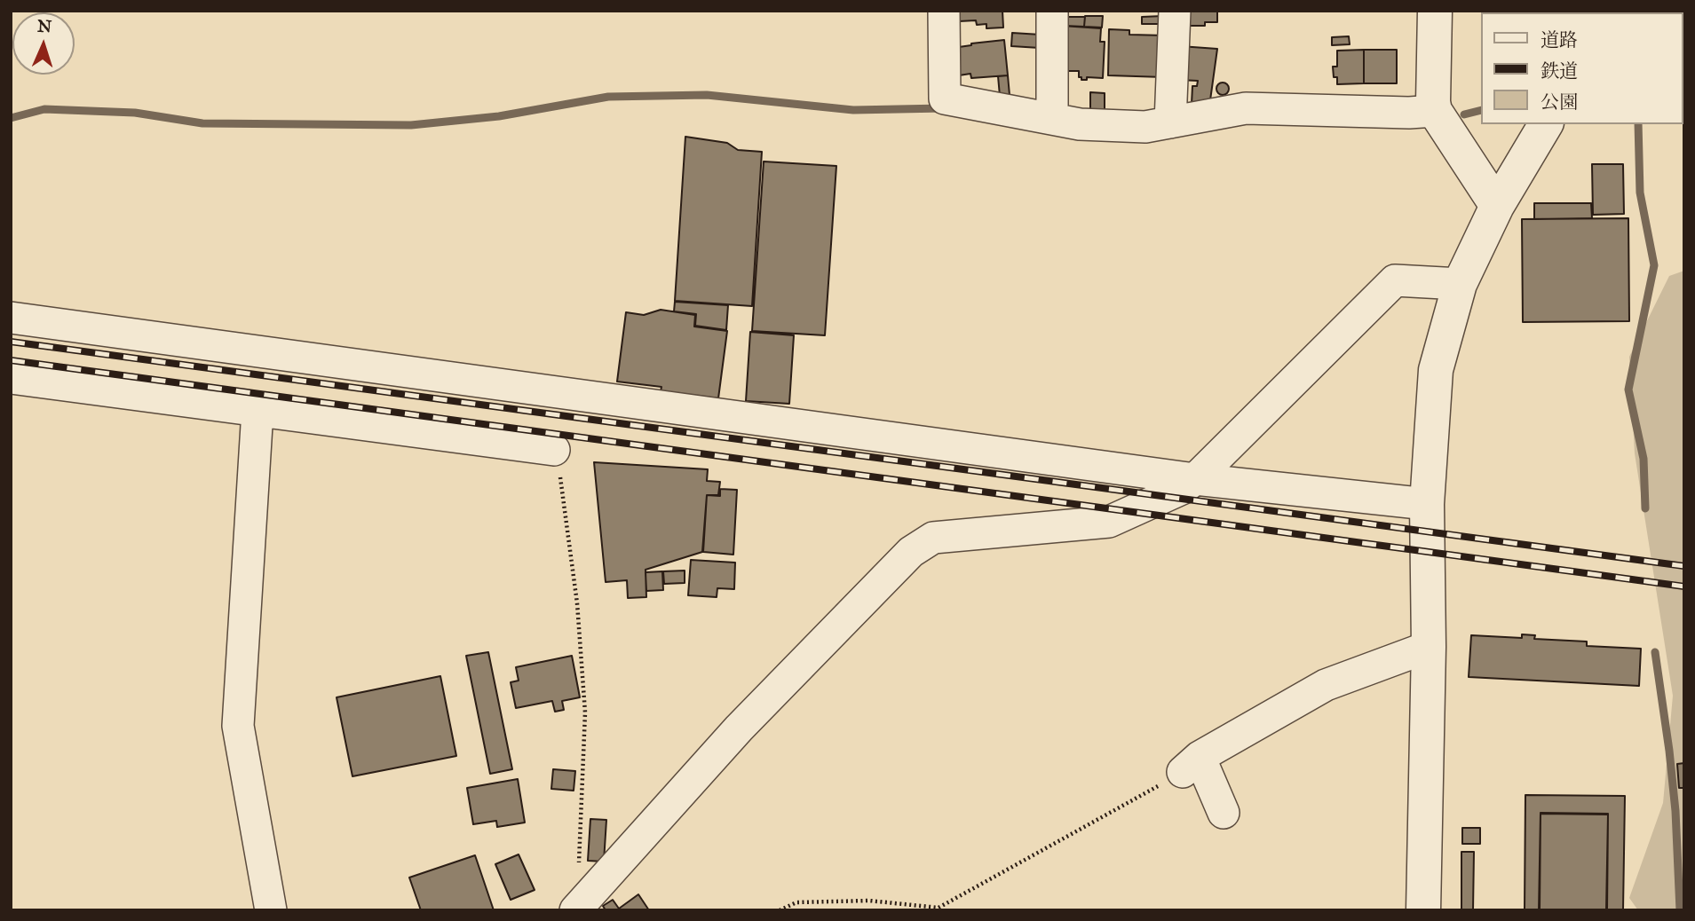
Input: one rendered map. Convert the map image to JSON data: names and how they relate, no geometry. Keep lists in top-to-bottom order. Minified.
{"legend":["道路","鉄道","公園"],"north":"top"}
